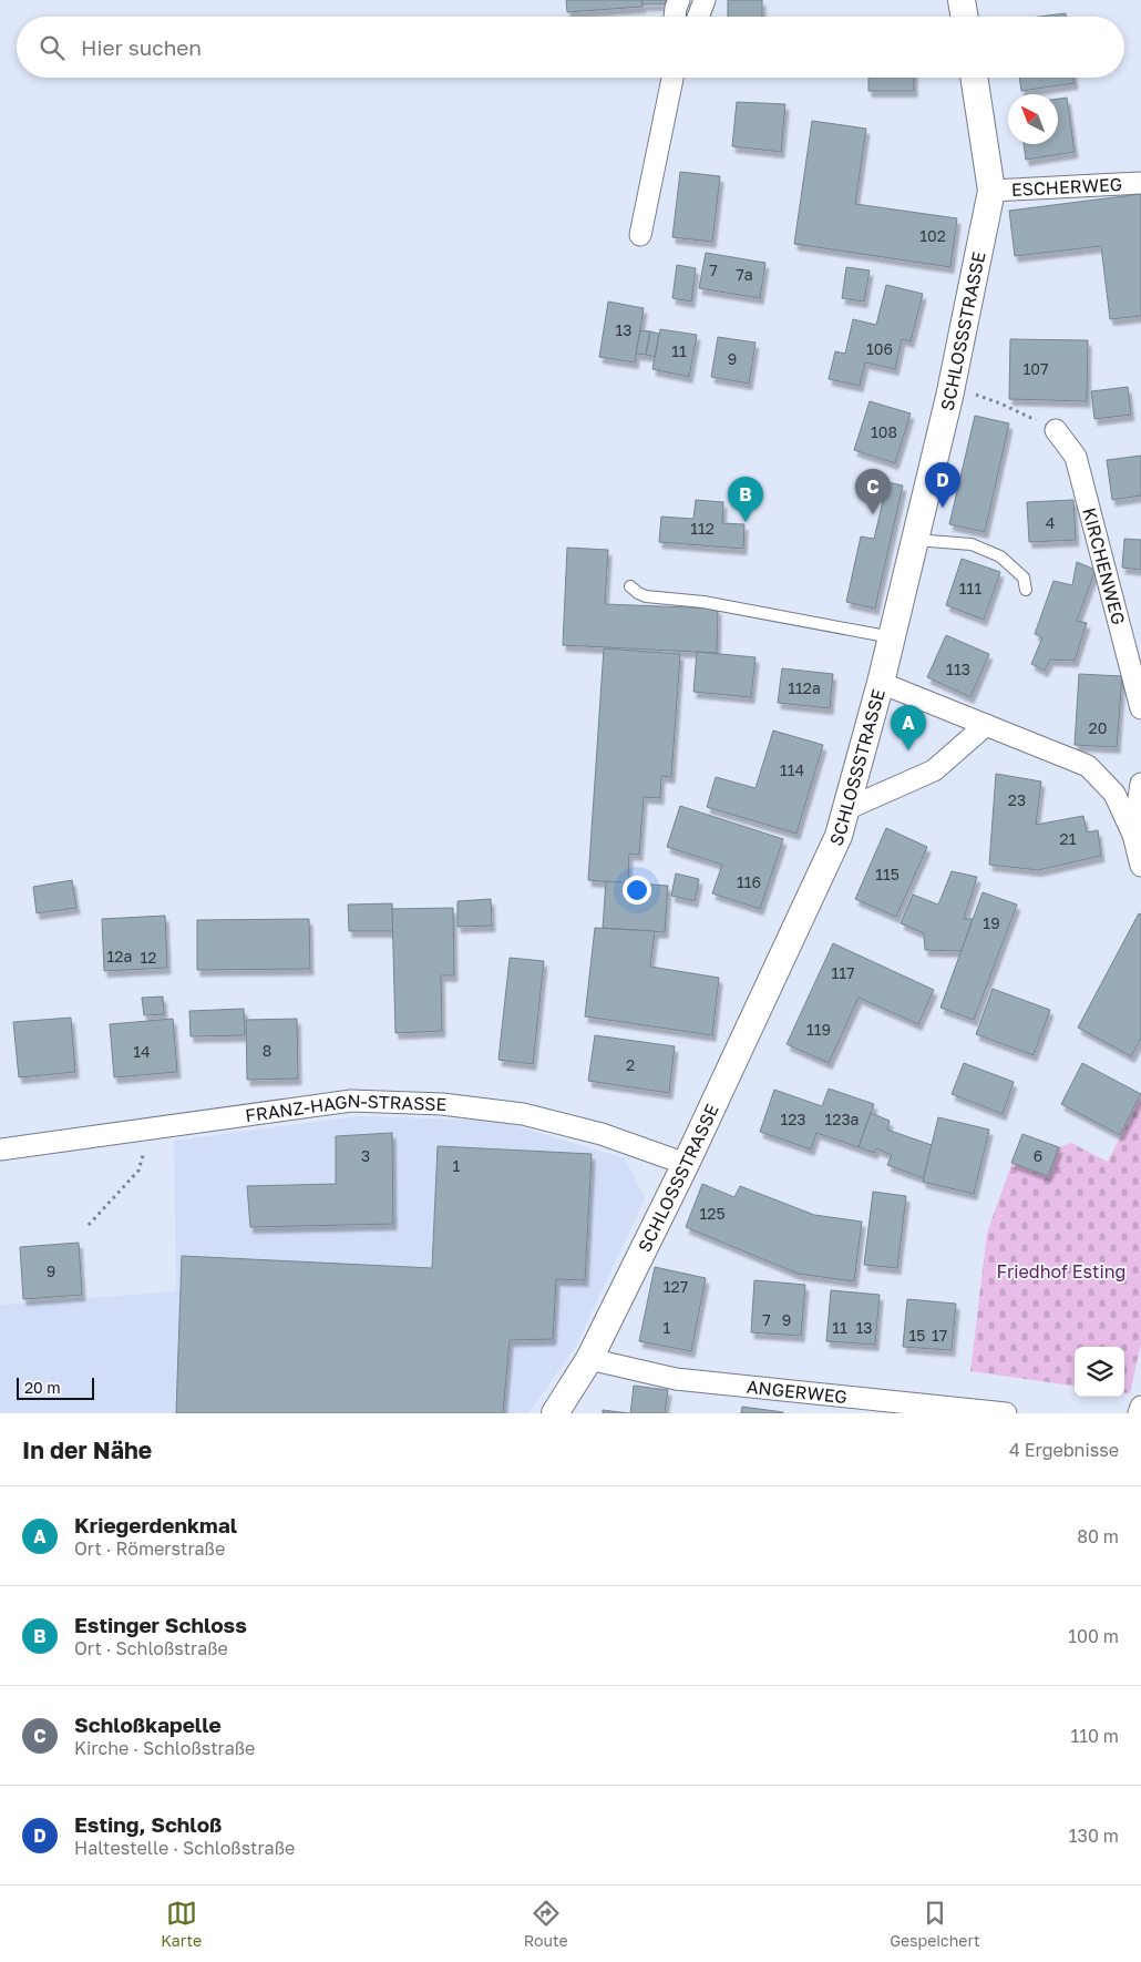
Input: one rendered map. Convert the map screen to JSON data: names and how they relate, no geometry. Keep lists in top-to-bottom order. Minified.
{"streets":{"street":["ESCHERWEG","SCHLOSSSTRASSE","KIRCHENWEG","FRANZ-HAGN-STRASSE","ANGERWEG"]},"crossings":[["ESCHERWEG","SCHLOSSSTRASSE"],["SCHLOSSSTRASSE","FRANZ-HAGN-STRASSE"],["SCHLOSSSTRASSE","ANGERWEG"]],"parks":["Friedhof Esting"],"house_numbers":["102","7","7a","13","106","11","9","107","108","4","112","111","113","112a","20","114","23","21","115","116","19","12a","12","117","119","8","14","2","123","123a","3","6","1","125","9","127","7","9","1","11","13","15","17"],"scale_bar":"20 m","north":"top left","page":{"search":"Hier suchen","pins":["D","C","B","A"],"scale":"20 m","heading":["In der Nähe","4 Ergebnisse"],"list":[{"mark":"A","name":"Kriegerdenkmal","note":"Ort · Römerstraße","value":"80 m"},{"mark":"B","name":"Estinger Schloss","note":"Ort · Schloßstraße","value":"100 m"},{"mark":"C","name":"Schloßkapelle","note":"Kirche · Schloßstraße","value":"110 m"},{"mark":"D","name":"Esting, Schloß","note":"Haltestelle · Schloßstraße","value":"130 m"}],"nav":["Karte","Route","Gespeichert"]}}
